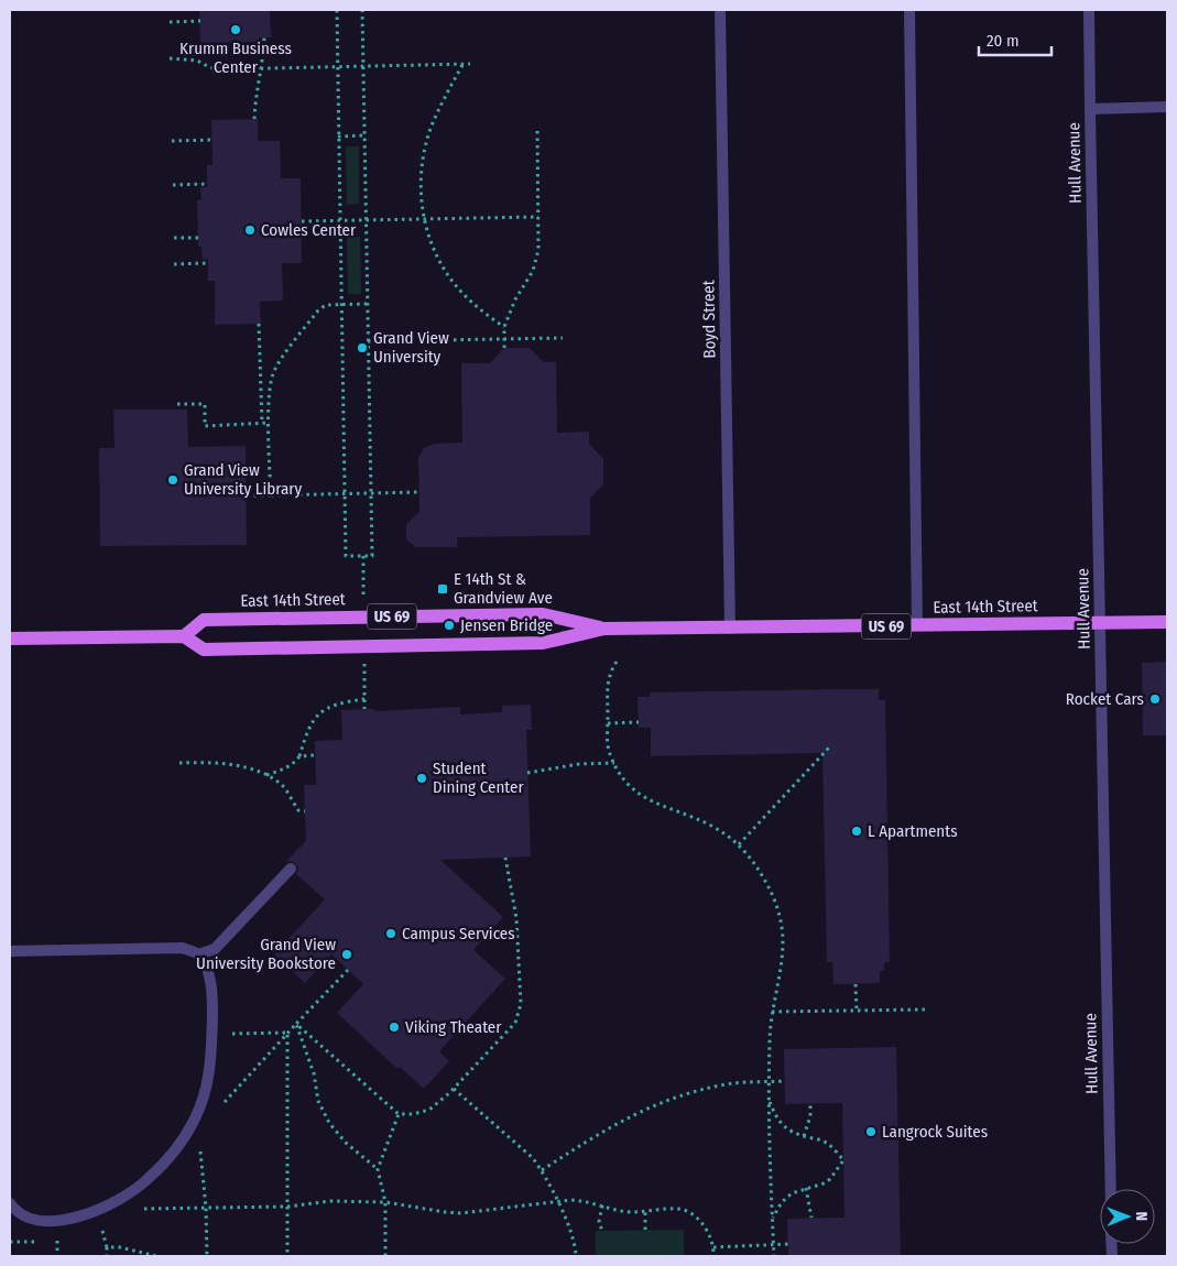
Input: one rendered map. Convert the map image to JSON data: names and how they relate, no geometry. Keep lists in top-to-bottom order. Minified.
{"streets":{"main road":["East 14th Street","US 69"],"street":["Hull Avenue","Boyd Street"]},"crossings":[["Hull Avenue","East 14th Street"],["Boyd Street","East 14th Street"]],"places":{"other":["Krumm Business Center","Cowles Center","Grand View University","Grand View University Library","Jensen Bridge","Rocket Cars","Student Dining Center","L Apartments","Campus Services","Grand View University Bookstore","Viking Theater","Langrock Suites"],"transit":["E 14th St & Grandview Ave"]},"scale_bar":"20 m","north":"right"}
